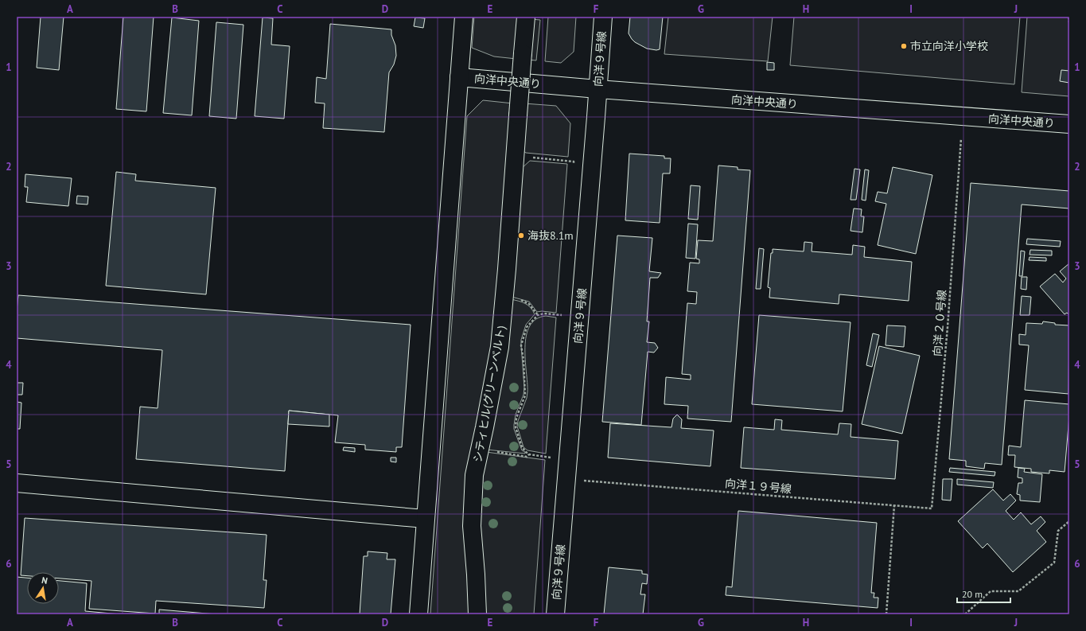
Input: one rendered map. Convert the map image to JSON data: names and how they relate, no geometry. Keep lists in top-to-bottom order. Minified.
{"streets":{"street":["向洋９号線","向洋中央通り","シティヒル(グリーンベルト)"],"path":["向洋２０号線","向洋１９号線"]},"crossings":[["向洋９号線","向洋中央通り"],["向洋２０号線","向洋１９号線"]],"places":["市立向洋小学校","海抜8.1m"],"scale_bar":"20 m","north":"top","grid":{"columns":["A","B","C","D","E","F","G","H","I","J"],"rows":["1","2","3","4","5","6"]}}
